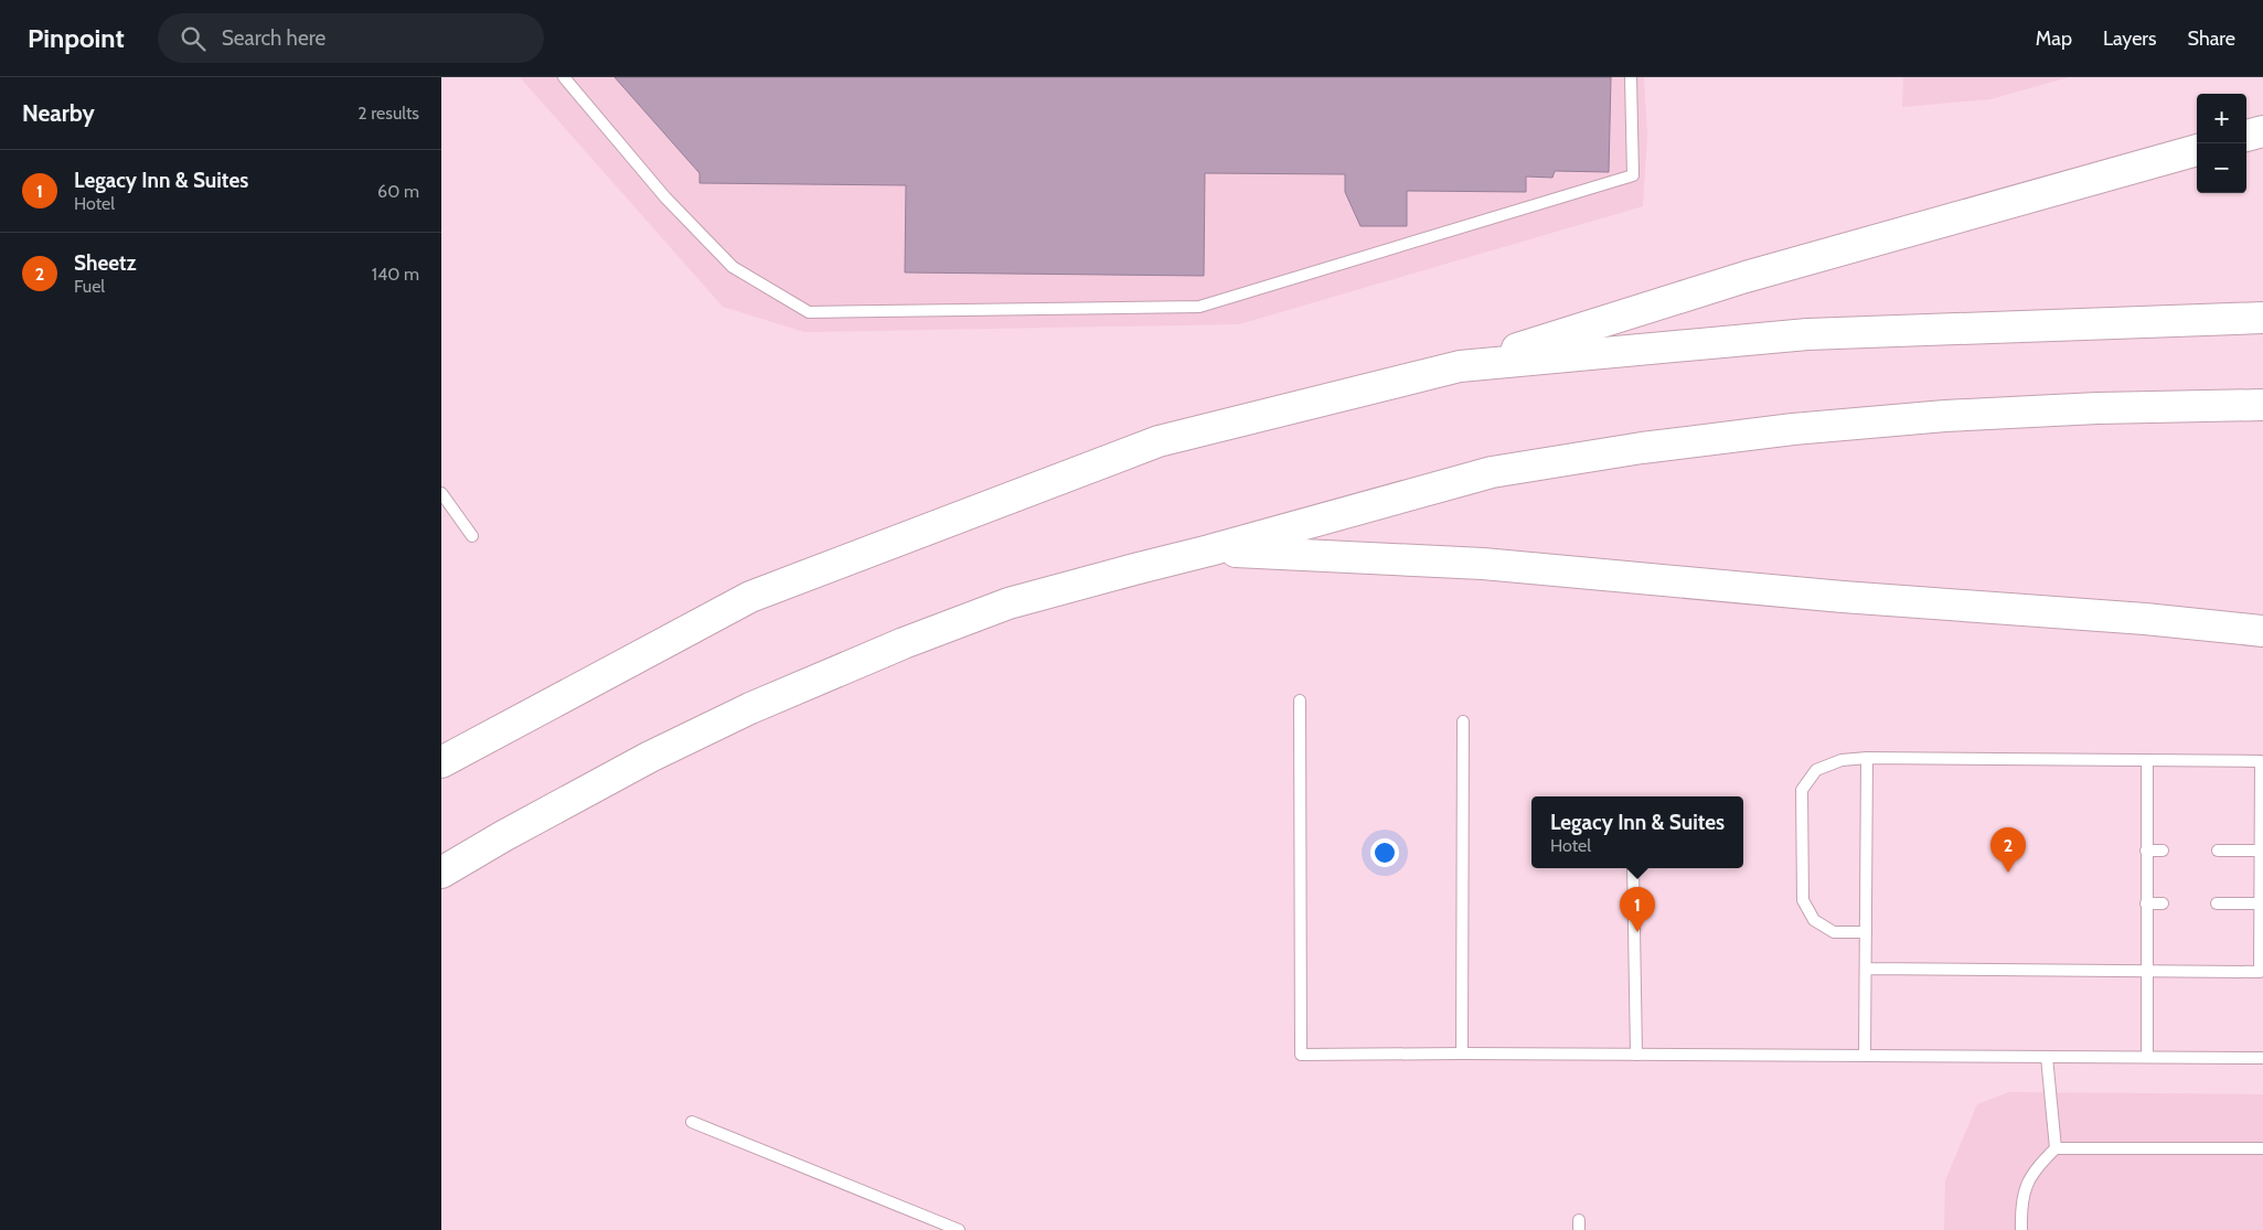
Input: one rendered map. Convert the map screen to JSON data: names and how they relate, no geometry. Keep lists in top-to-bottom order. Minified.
{"page":{"header":"Pinpoint","search":"Search here","nav":["Map","Layers","Share"],"heading":["Nearby","2 results"],"map_buttons":["+","−"],"list":[{"mark":"1","name":"Legacy Inn & Suites","note":"Hotel","value":"60 m"},{"mark":"2","name":"Sheetz","note":"Fuel","value":"140 m"}],"popup":["Legacy Inn & Suites","Hotel"],"pins":["2","1"]}}
